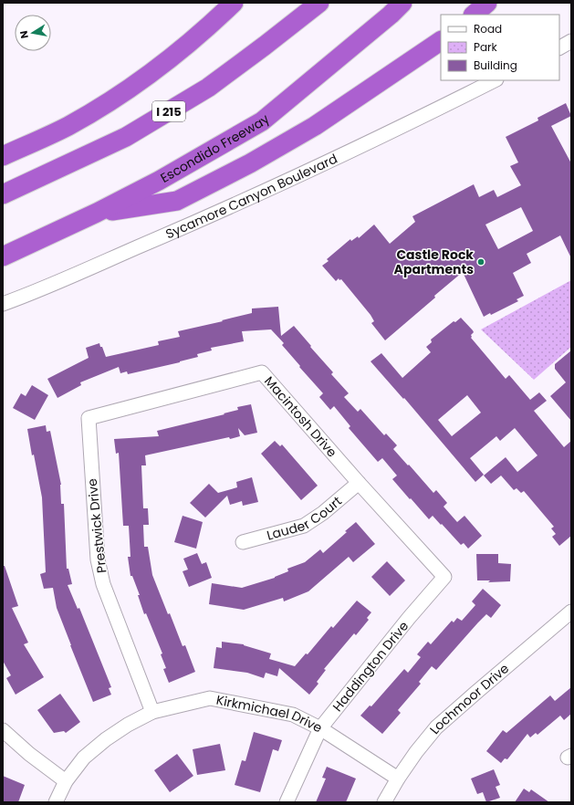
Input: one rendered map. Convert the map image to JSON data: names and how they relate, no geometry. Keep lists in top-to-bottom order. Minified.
{"streets":{"highway":["I 215","Escondido Freeway"],"street":["Sycamore Canyon Boulevard","Macintosh Drive","Lauder Court","Prestwick Drive","Haddington Drive","Lochmoor Drive","Kirkmichael Drive"]},"crossings":[["Macintosh Drive","Lauder Court"],["Macintosh Drive","Prestwick Drive"],["Macintosh Drive","Haddington Drive"],["Prestwick Drive","Kirkmichael Drive"],["Haddington Drive","Kirkmichael Drive"],["Lochmoor Drive","Kirkmichael Drive"]],"places":["Castle Rock Apartments"],"legend":["Road","Park","Building"],"north":"left"}
